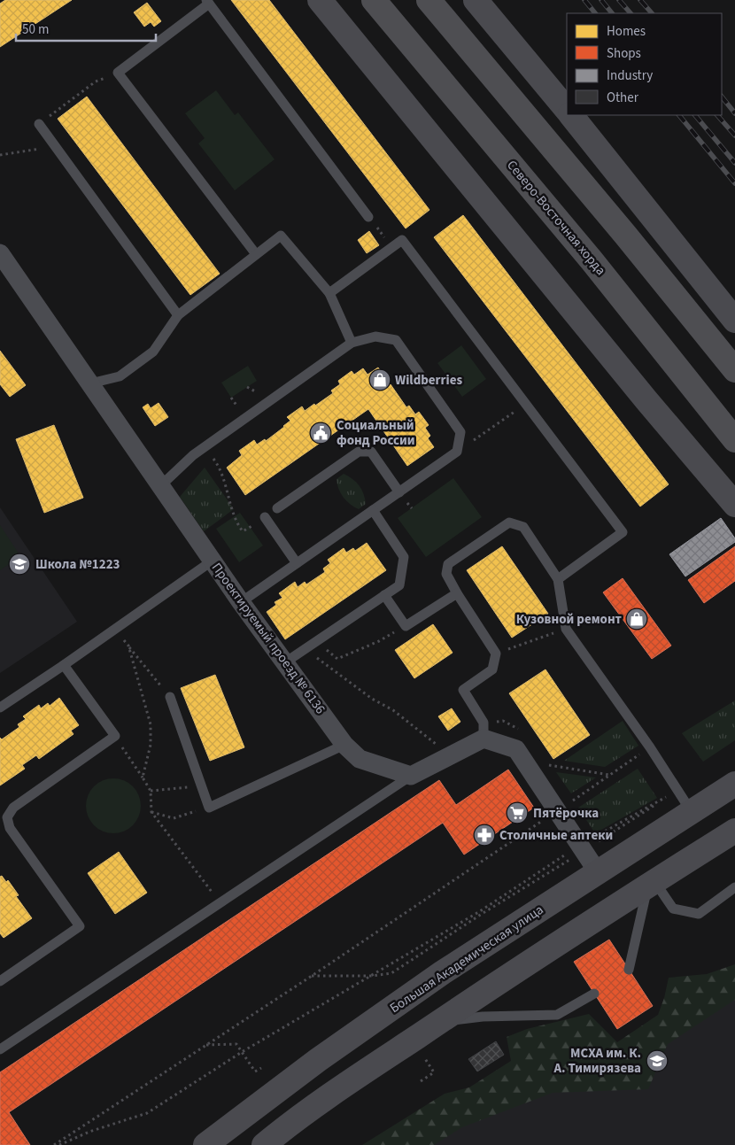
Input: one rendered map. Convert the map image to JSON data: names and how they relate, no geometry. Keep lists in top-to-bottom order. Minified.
{"streets":{"main road":["Северо-Восточная хорда","Большая Академическая улица"],"street":["Проектируемый проезд № 6136"]},"places":{"shop":["Wildberries","Кузовной ремонт"],"public building":["Социальный фонд России"],"school or university":["Школа №1223","МСХА им. К. А. Тимирязева"],"supermarket":["Пятёрочка"],"pharmacy":["Столичные аптеки"]},"legend":["Homes","Shops","Industry","Other"],"scale_bar":"50 m"}
